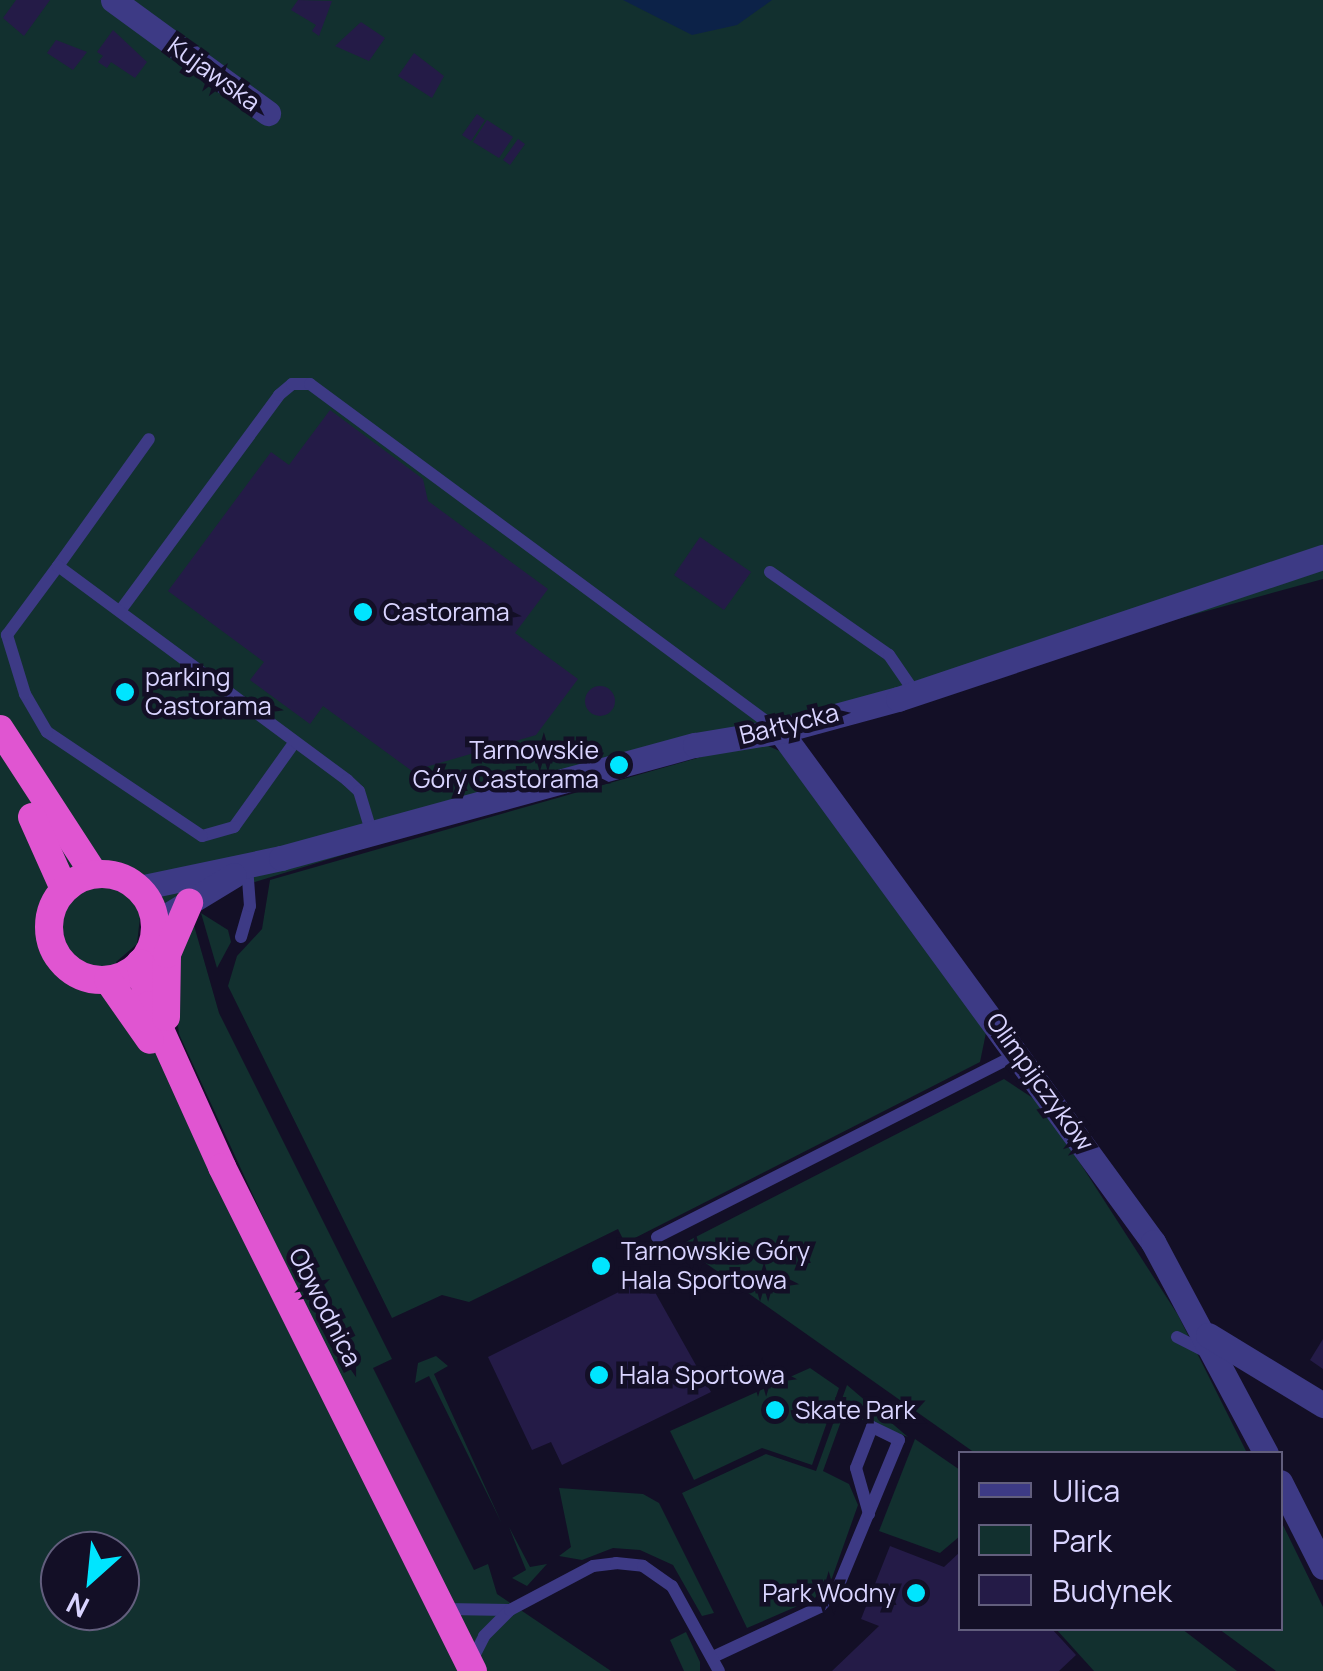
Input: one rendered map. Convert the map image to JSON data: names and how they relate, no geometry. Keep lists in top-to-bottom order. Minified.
{"streets":{"highway":["Obwodnica"],"street":["Kujawska","Bałtycka","Olimpijczyków"]},"crossings":[["Bałtycka","Olimpijczyków"],["Bałtycka","Obwodnica"]],"places":["Castorama","parking Castorama","Tarnowskie Góry Castorama","Tarnowskie Góry Hala Sportowa","Hala Sportowa","Skate Park","Park Wodny"],"legend":["Ulica","Park","Budynek"],"north":"bottom left"}
